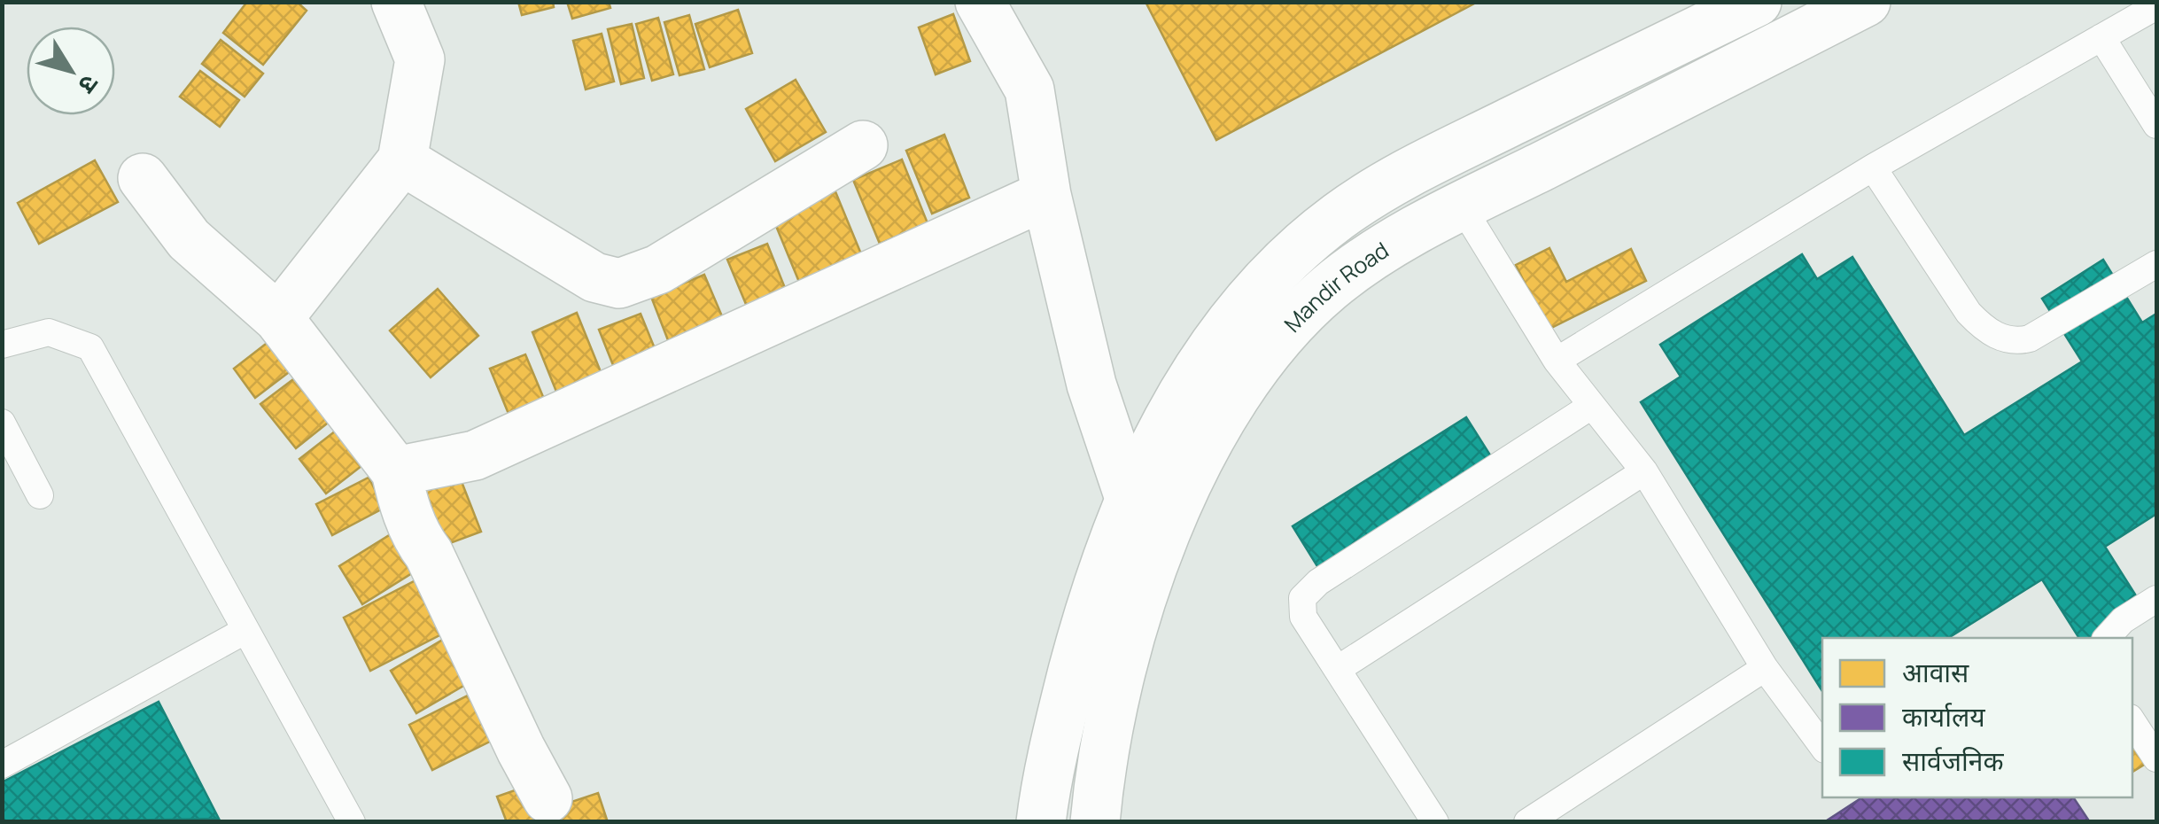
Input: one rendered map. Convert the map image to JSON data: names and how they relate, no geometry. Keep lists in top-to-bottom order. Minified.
{"streets":{"street":["Mandir Road"]},"legend":["आवास","कार्यालय","सार्वजनिक"],"north":"bottom right"}
